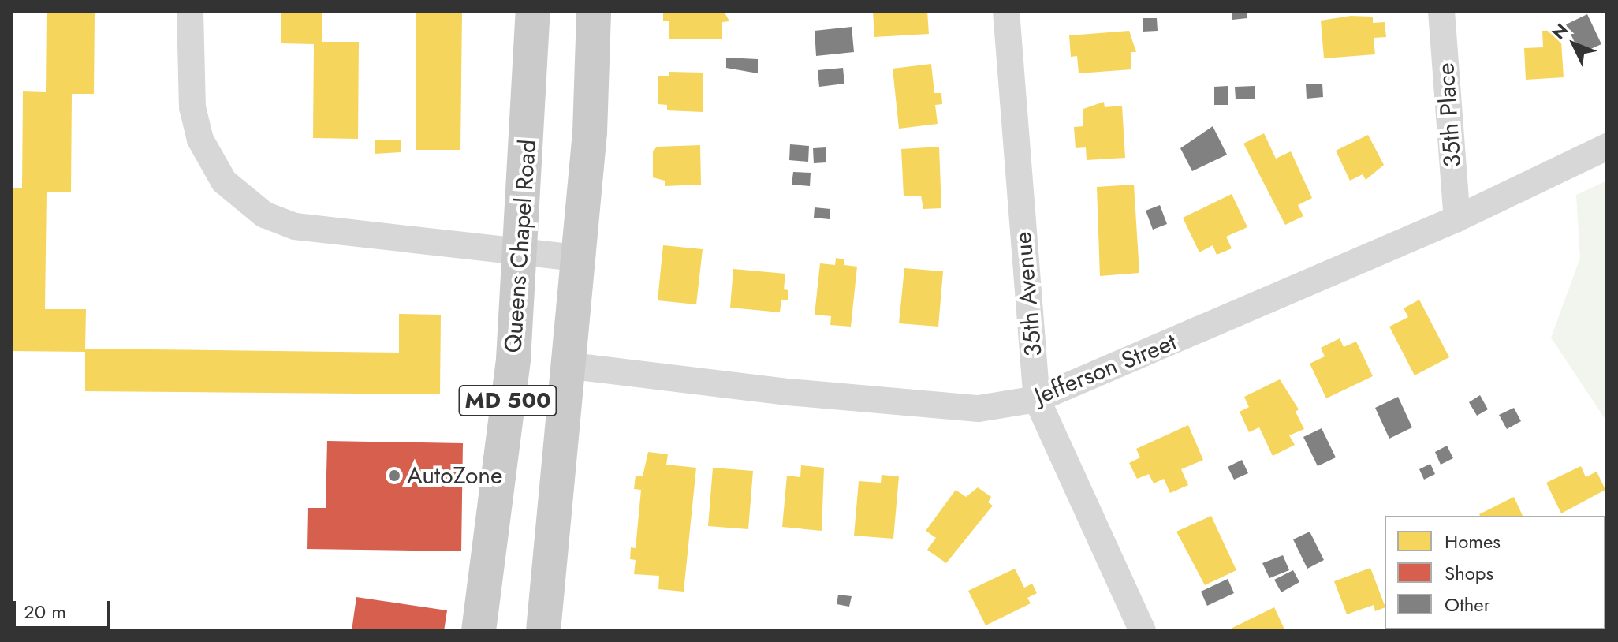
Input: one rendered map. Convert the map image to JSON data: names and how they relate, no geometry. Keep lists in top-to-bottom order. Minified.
{"streets":{"main road":["Queens Chapel Road","MD 500"],"street":["35th Place","35th Avenue","Jefferson Street"]},"crossings":[["35th Place","Jefferson Street"],["35th Avenue","Jefferson Street"],["Jefferson Street","MD 500"]],"places":["AutoZone"],"legend":["Homes","Shops","Other"],"scale_bar":"20 m","north":"top left"}
